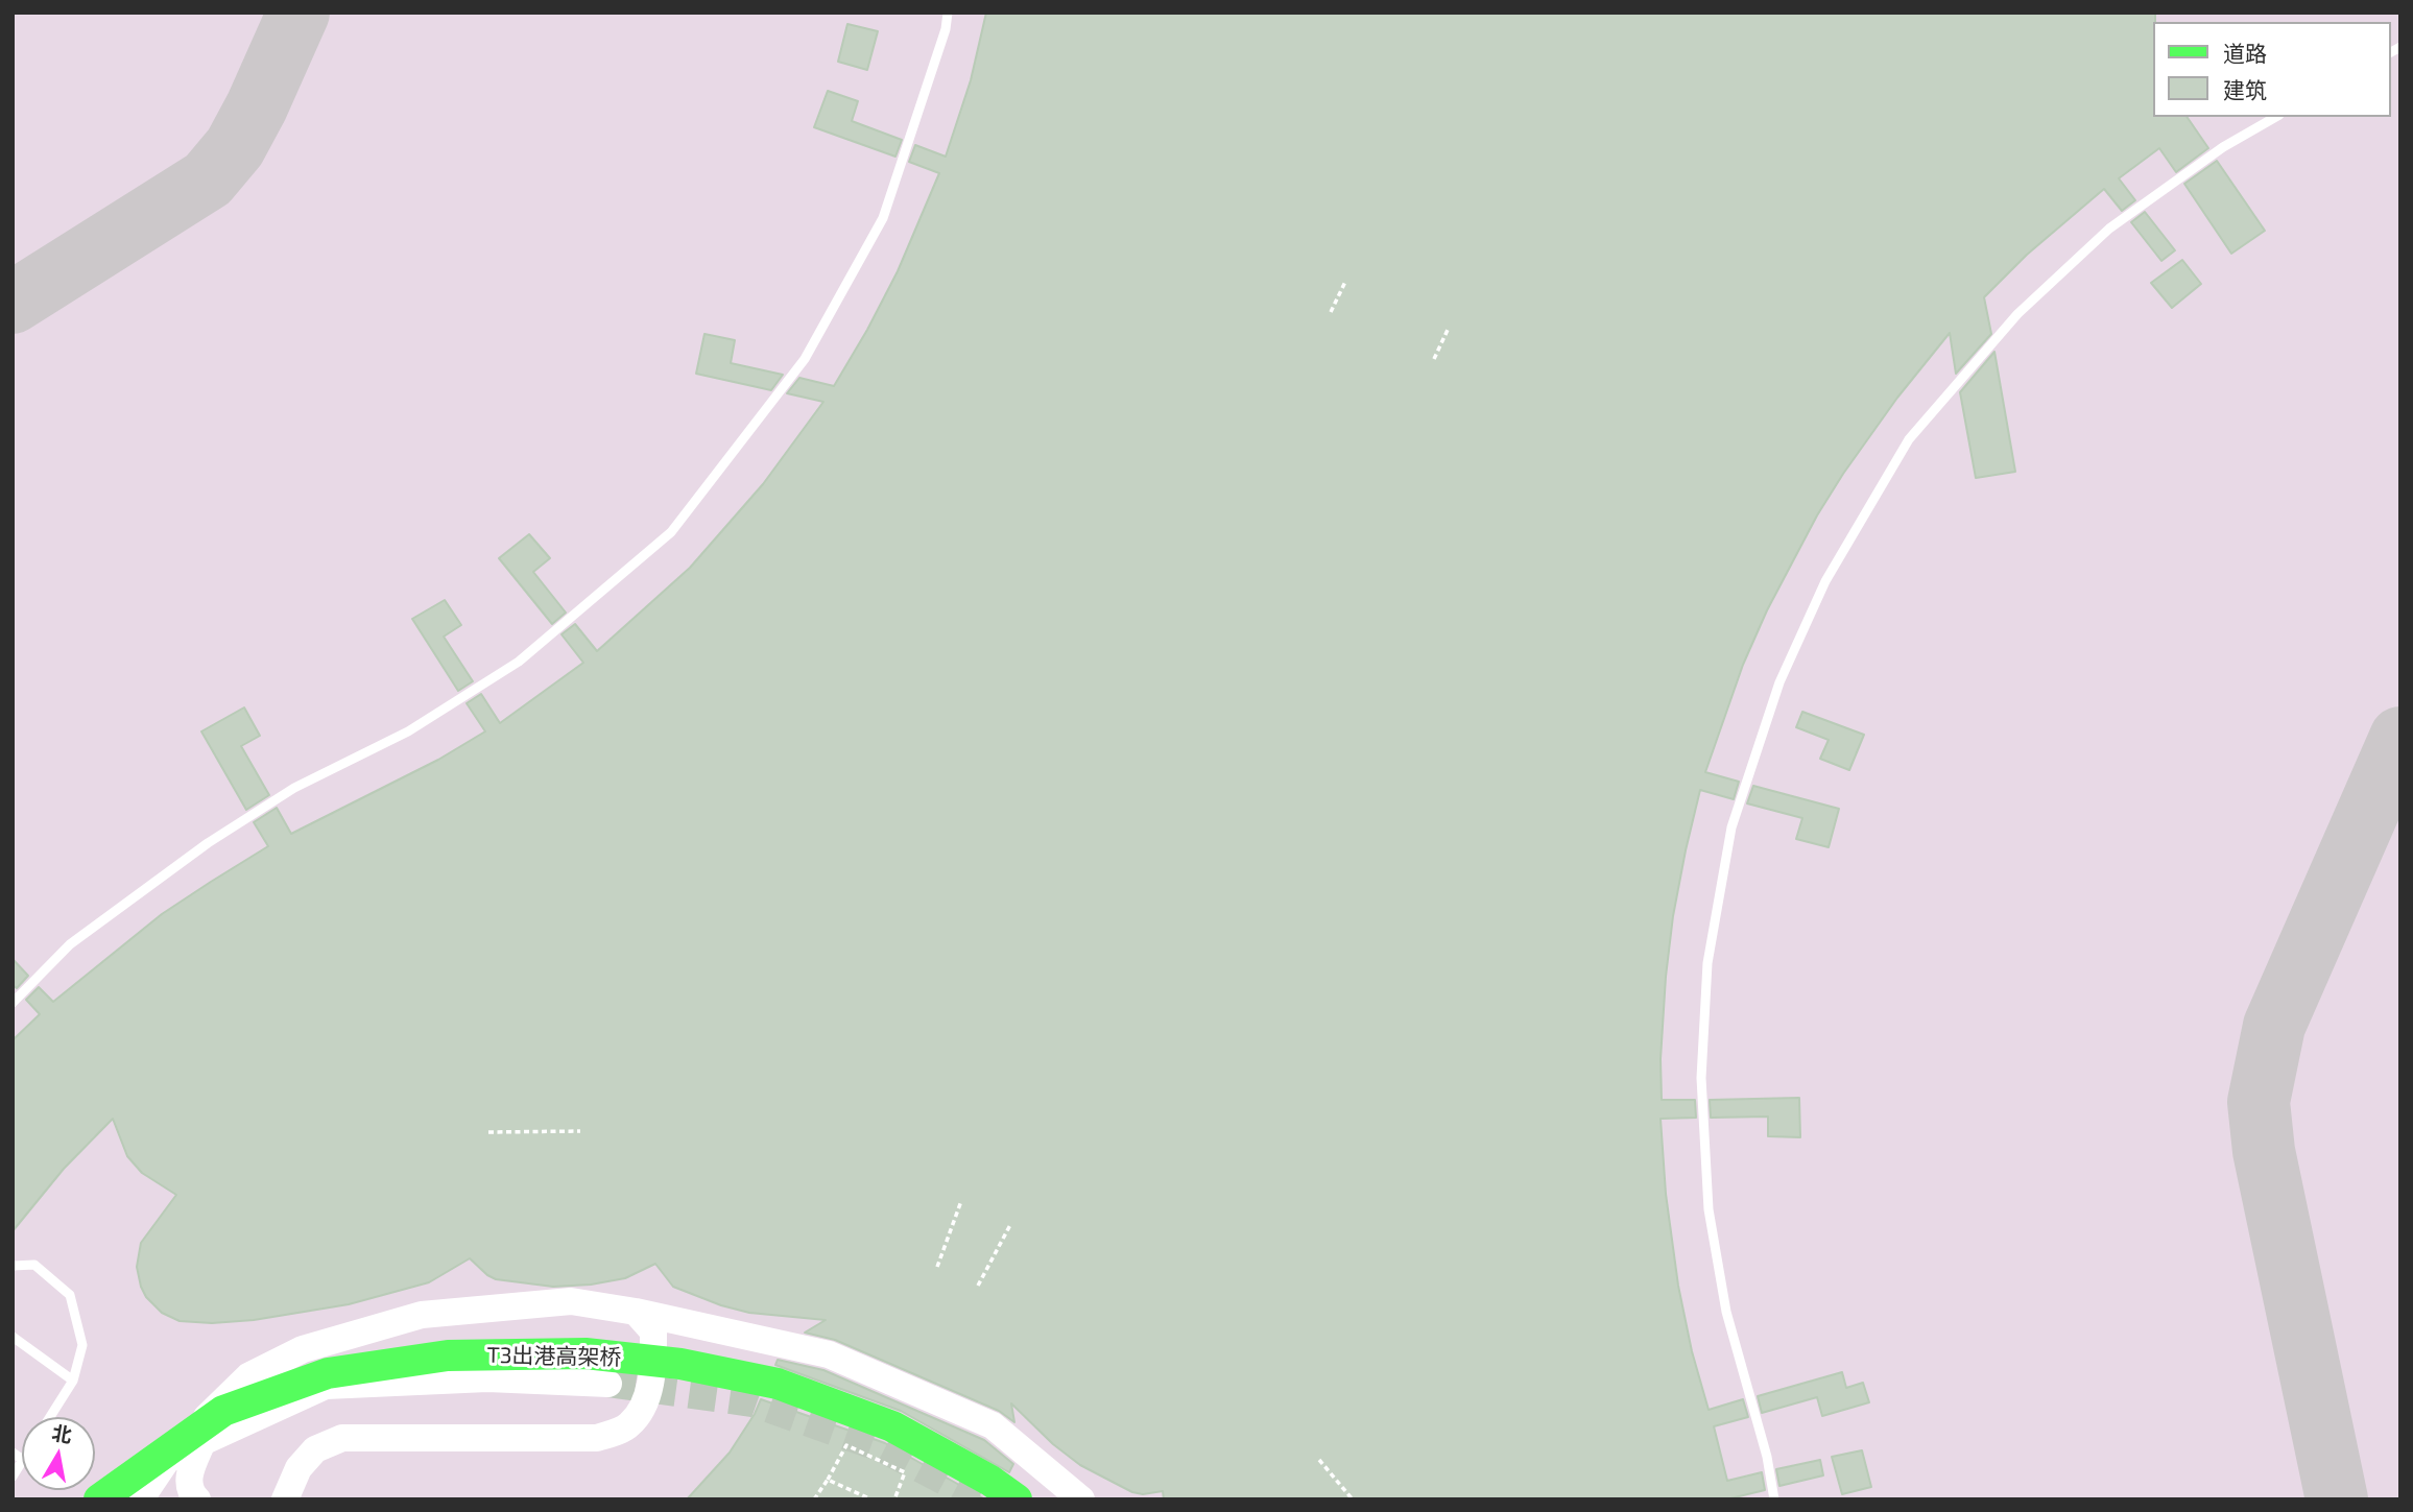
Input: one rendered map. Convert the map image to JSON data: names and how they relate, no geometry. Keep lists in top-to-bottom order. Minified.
{"streets":{"main road":["T3出港高架桥"]},"legend":["道路","建筑"],"north":"top"}
